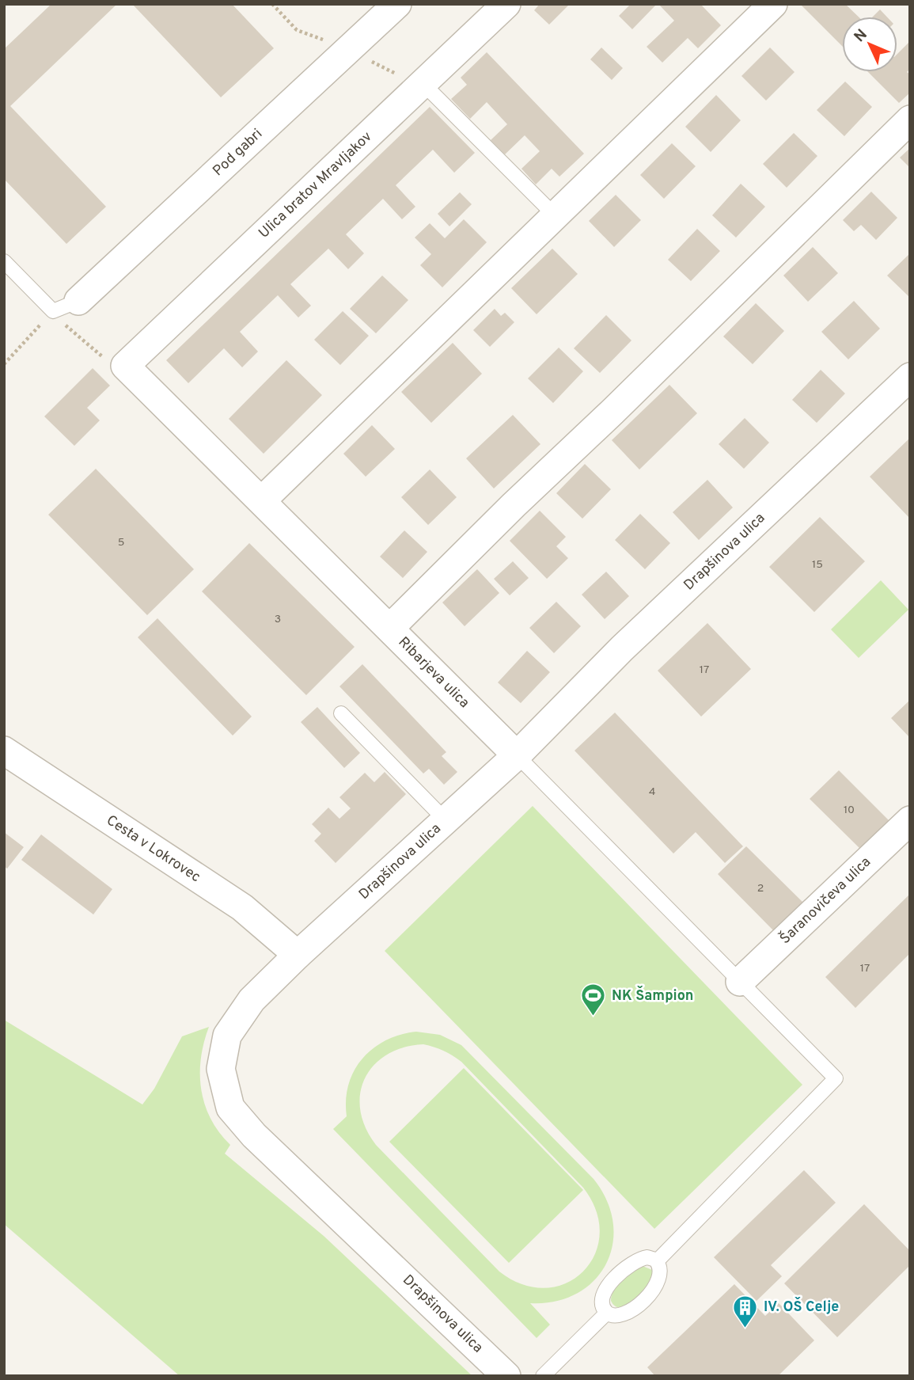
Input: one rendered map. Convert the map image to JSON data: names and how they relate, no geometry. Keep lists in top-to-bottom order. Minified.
{"streets":{"street":["Pod gabri","Ulica bratov Mravljakov","Drapšinova ulica","Ribarjeva ulica","Cesta v Lokrovec","Šaranovičeva ulica"]},"crossings":[["Ulica bratov Mravljakov","Ribarjeva ulica"],["Drapšinova ulica","Ribarjeva ulica"],["Drapšinova ulica","Cesta v Lokrovec"],["Ribarjeva ulica","Šaranovičeva ulica"]],"places":{"sports":["NK Šampion"],"building":["IV. OŠ Celje"]},"house_numbers":["5","15","3","17","4","10","2","17"],"north":"top left"}
